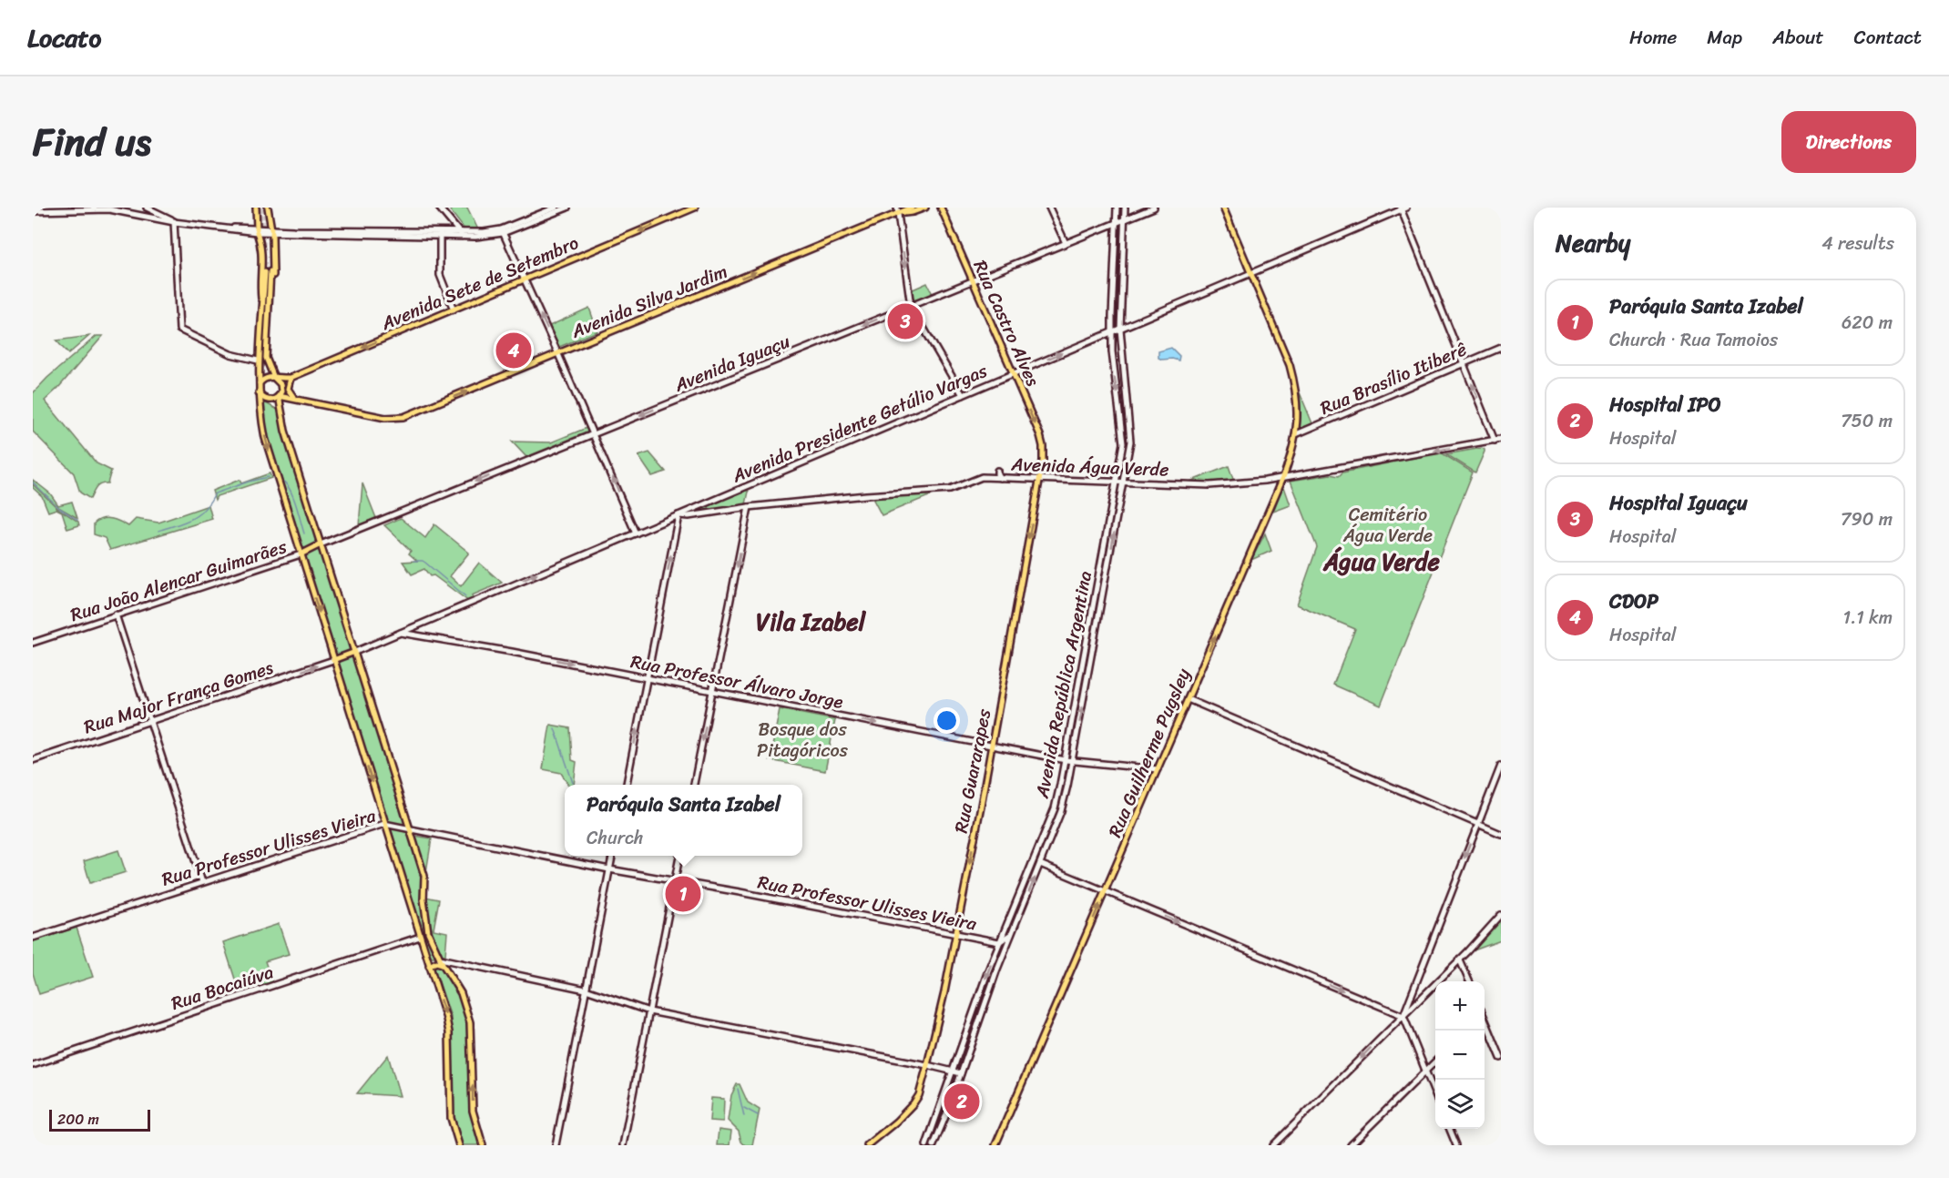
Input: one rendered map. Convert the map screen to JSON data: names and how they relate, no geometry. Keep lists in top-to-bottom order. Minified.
{"streets":{"main road":["Avenida Sete de Setembro","Avenida Silva Jardim","Rua Castro Alves","Rua Guilherme Pugsley","Rua Guararapes"],"street":["Avenida Iguaçu","Rua Brasílio Itiberê","Avenida Presidente Getúlio Vargas","Avenida Água Verde","Rua João Alencar Guimarães","Rua Professor Álvaro Jorge","Avenida República Argentina","Rua Major França Gomes","Rua Professor Ulisses Vieira","Rua Bocaiúva"]},"crossings":[["Rua Castro Alves","Avenida Iguaçu"],["Rua Castro Alves","Avenida Presidente Getúlio Vargas"],["Rua Castro Alves","Rua Guararapes"],["Avenida Iguaçu","Avenida República Argentina"],["Rua Brasílio Itiberê","Rua Guilherme Pugsley"],["Avenida Presidente Getúlio Vargas","Avenida Água Verde"],["Avenida Presidente Getúlio Vargas","Avenida República Argentina"],["Avenida Presidente Getúlio Vargas","Rua Guilherme Pugsley"],["Avenida Água Verde","Avenida República Argentina"],["Avenida Água Verde","Rua Guilherme Pugsley"],["Avenida Água Verde","Rua Guararapes"],["Rua Professor Álvaro Jorge","Avenida República Argentina"],["Rua Professor Álvaro Jorge","Rua Guilherme Pugsley"],["Rua Professor Álvaro Jorge","Rua Guararapes"],["Avenida República Argentina","Rua Professor Ulisses Vieira"],["Rua Guararapes","Rua Professor Ulisses Vieira"]],"one_way":["Avenida Sete de Setembro","Avenida Silva Jardim","Avenida Iguaçu","Rua Professor Álvaro Jorge","Rua Major França Gomes","Rua Guilherme Pugsley","Rua Guararapes"],"districts":["Água Verde","Vila Izabel"],"parks":["Cemitério Água Verde","Bosque dos Pitagóricos"],"scale_bar":"200 m","page":{"header":"Locato","nav":["Home","Map","About","Contact"],"title":"Find us","buttons":"Directions","heading":["Nearby","4 results"],"list":[{"mark":"1","name":"Paróquia Santa Izabel","note":"Church · Rua Tamoios","value":"620 m"},{"mark":"2","name":"Hospital IPO","note":"Hospital","value":"750 m"},{"mark":"3","name":"Hospital Iguaçu","note":"Hospital","value":"790 m"},{"mark":"4","name":"CDOP","note":"Hospital","value":"1.1 km"}],"pins":["3","4","1","2"],"popup":["Paróquia Santa Izabel","Church"],"map_buttons":["+","−"],"scale":"200 m"}}
